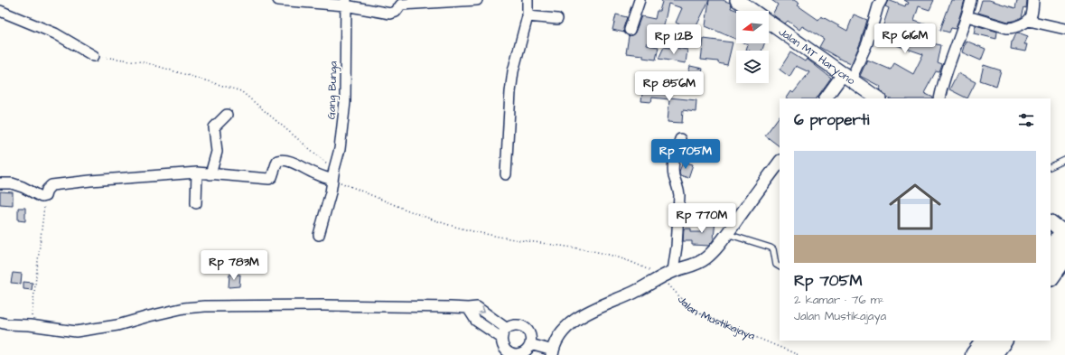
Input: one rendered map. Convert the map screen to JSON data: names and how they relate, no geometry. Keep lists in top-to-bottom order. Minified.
{"streets":{"main road":["Jalan MT Haryono"],"street":["Gang Bunga"],"path":["Jalan Mustikajaya"]},"crossings":[["Gang Bunga","Jalan Mustikajaya"]],"north":"left","page":{"price":["Rp 616M","Rp 1.2B","Rp 856M","Rp 705M","Rp 770M","Rp 783M"],"heading":"6 properti","list":[{"name":"Rp 705M","note":"2 kamar · 76 m² · Jalan Mustikajaya"}]}}
